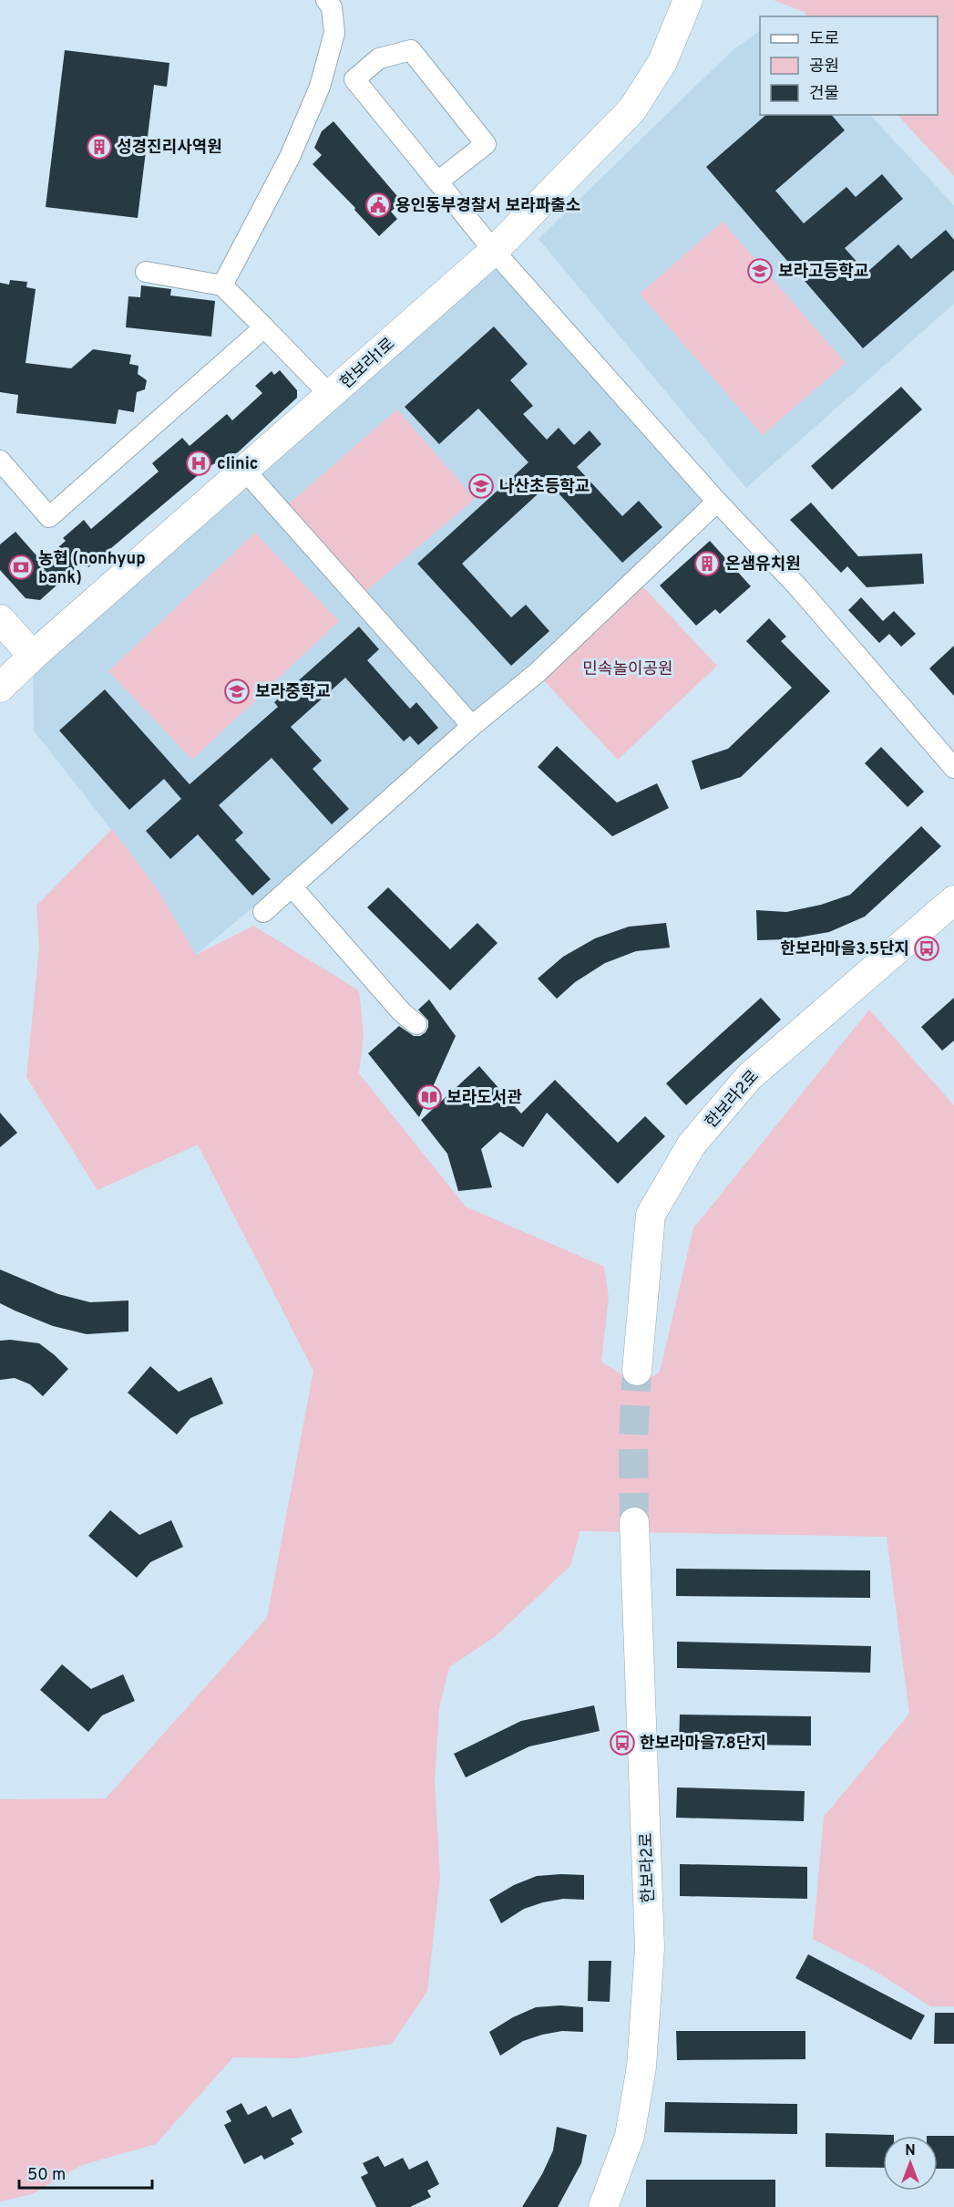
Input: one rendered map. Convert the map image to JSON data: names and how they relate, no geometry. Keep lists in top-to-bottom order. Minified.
{"streets":{"street":["한보라1로","한보라2로"]},"parks":["민속놀이공원"],"places":{"building":["성경진리사역원","온샘유치원"],"public building":["용인동부경찰서 보라파출소"],"school or university":["보라고등학교","나산초등학교","보라중학교"],"hospital":["clinic"],"bank":["농협 (nonhyup bank)"],"bus stop":["한보라마을3.5단지","한보라마을7.8단지"],"library":["보라도서관"]},"legend":["도로","공원","건물"],"scale_bar":"50 m","north":"top"}
